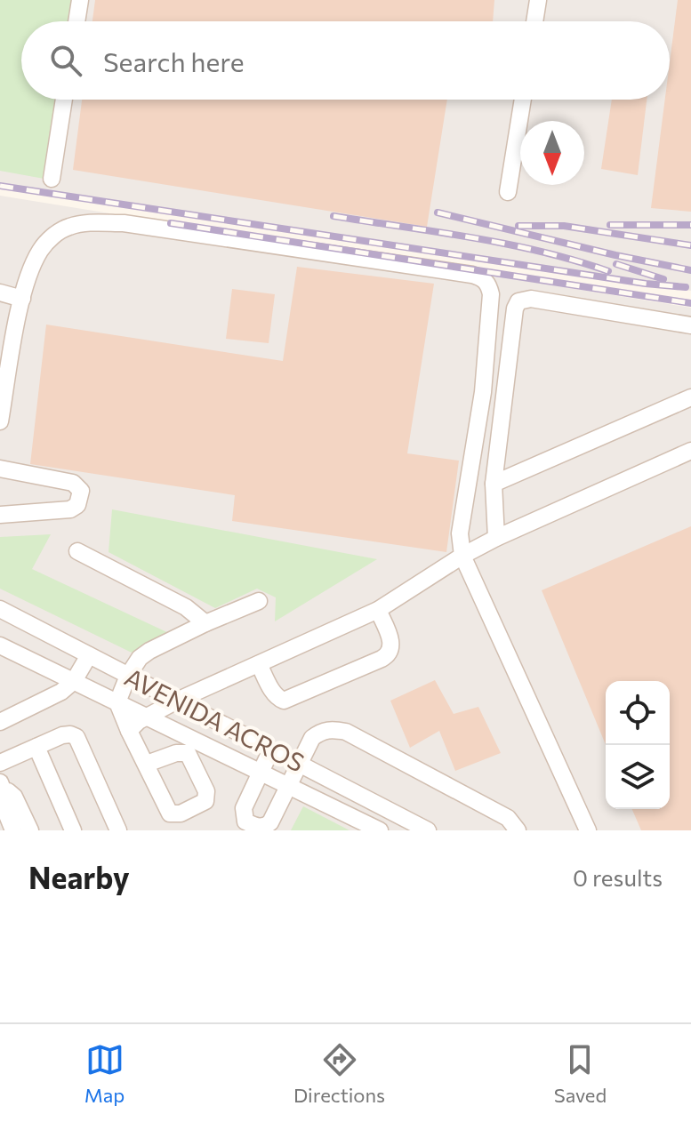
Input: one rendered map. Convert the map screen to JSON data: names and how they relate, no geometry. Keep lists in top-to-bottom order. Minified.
{"streets":{"street":["AVENIDA ACROS"]},"north":"bottom","page":{"search":"Search here","heading":["Nearby","0 results"],"nav":["Map","Directions","Saved"]}}
